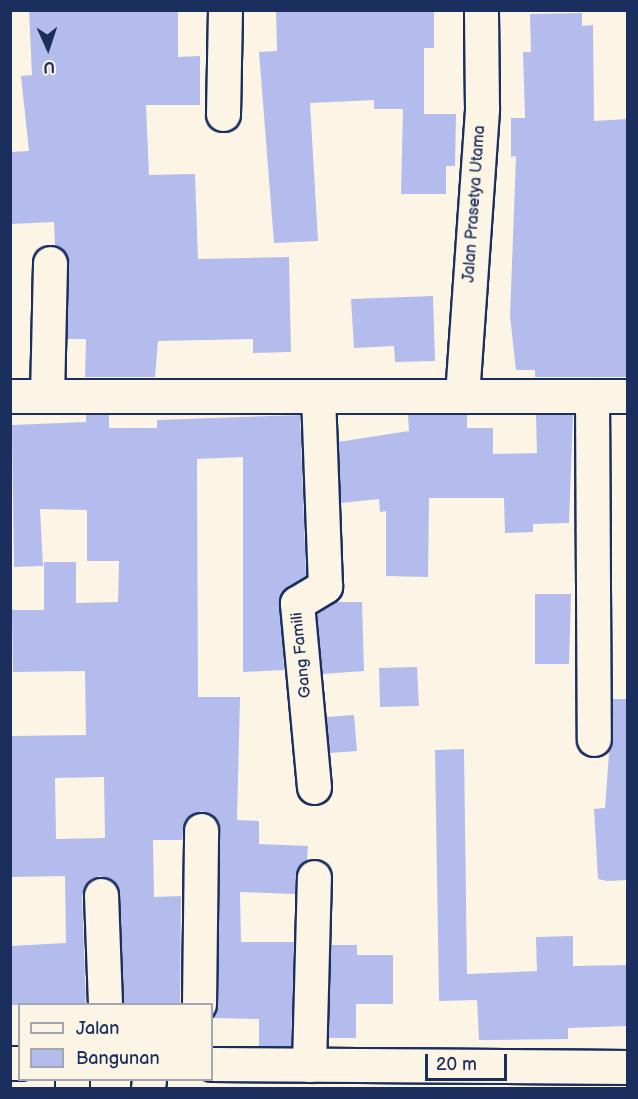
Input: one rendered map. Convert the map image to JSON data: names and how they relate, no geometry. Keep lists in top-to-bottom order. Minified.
{"streets":{"street":["Jalan Prasetya Utama","Gang Famili"]},"legend":["Jalan","Bangunan"],"scale_bar":"20 m","north":"bottom"}
